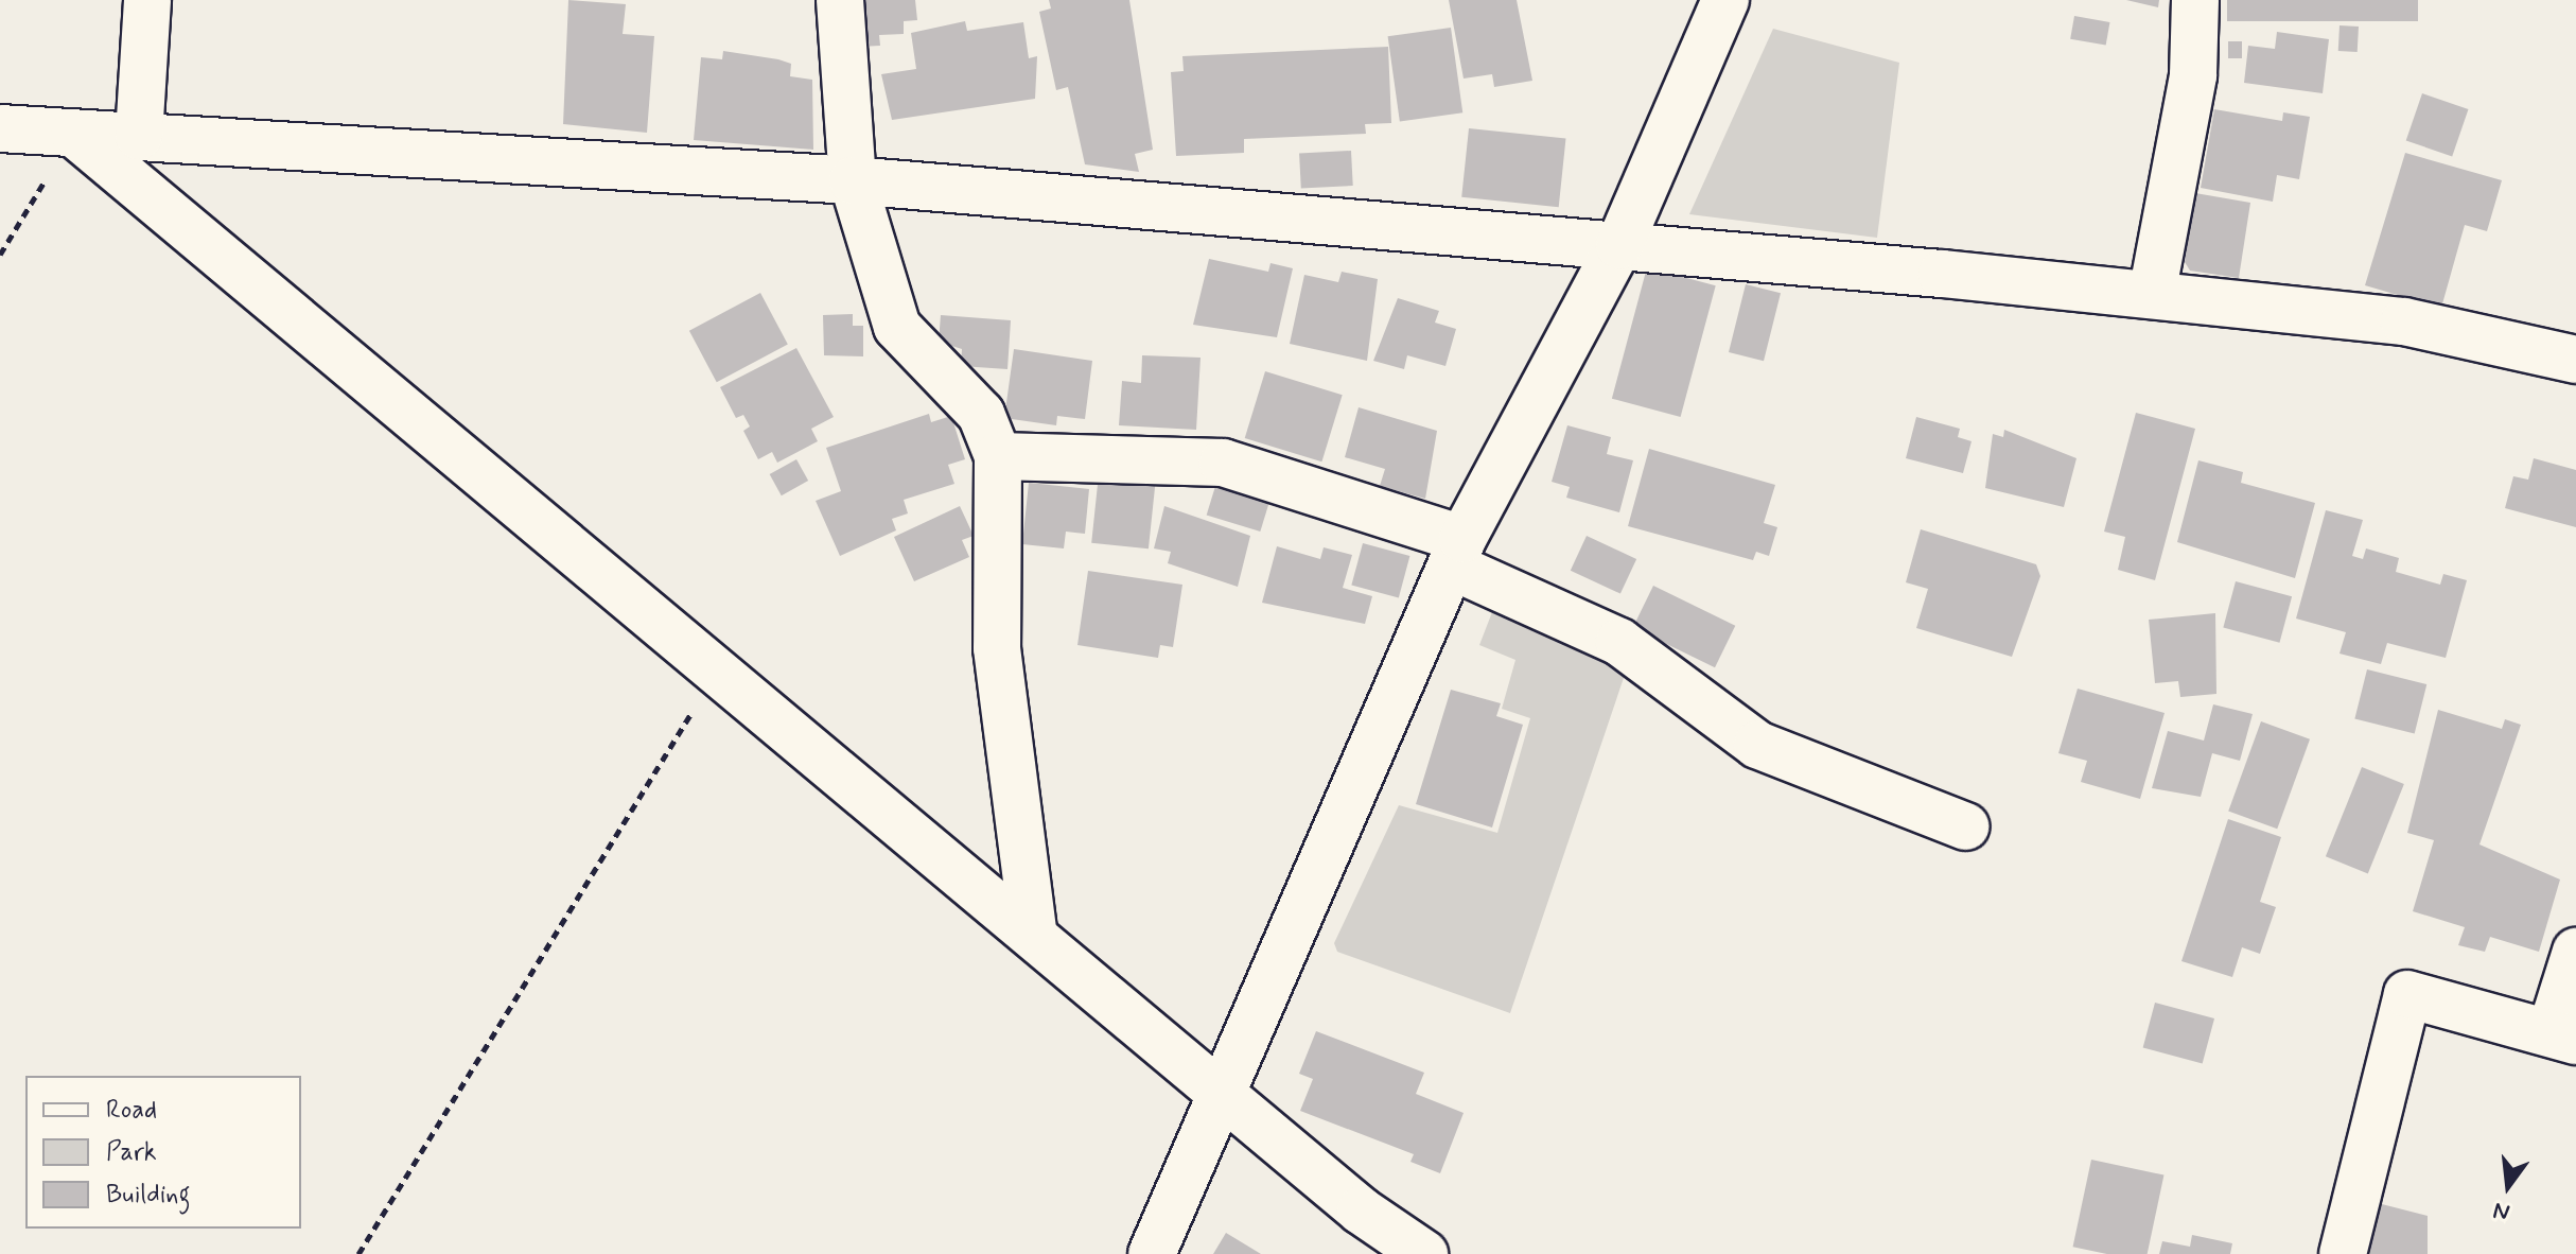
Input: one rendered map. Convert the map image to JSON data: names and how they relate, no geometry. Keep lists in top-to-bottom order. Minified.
{"legend":["Road","Park","Building"],"north":"bottom"}
